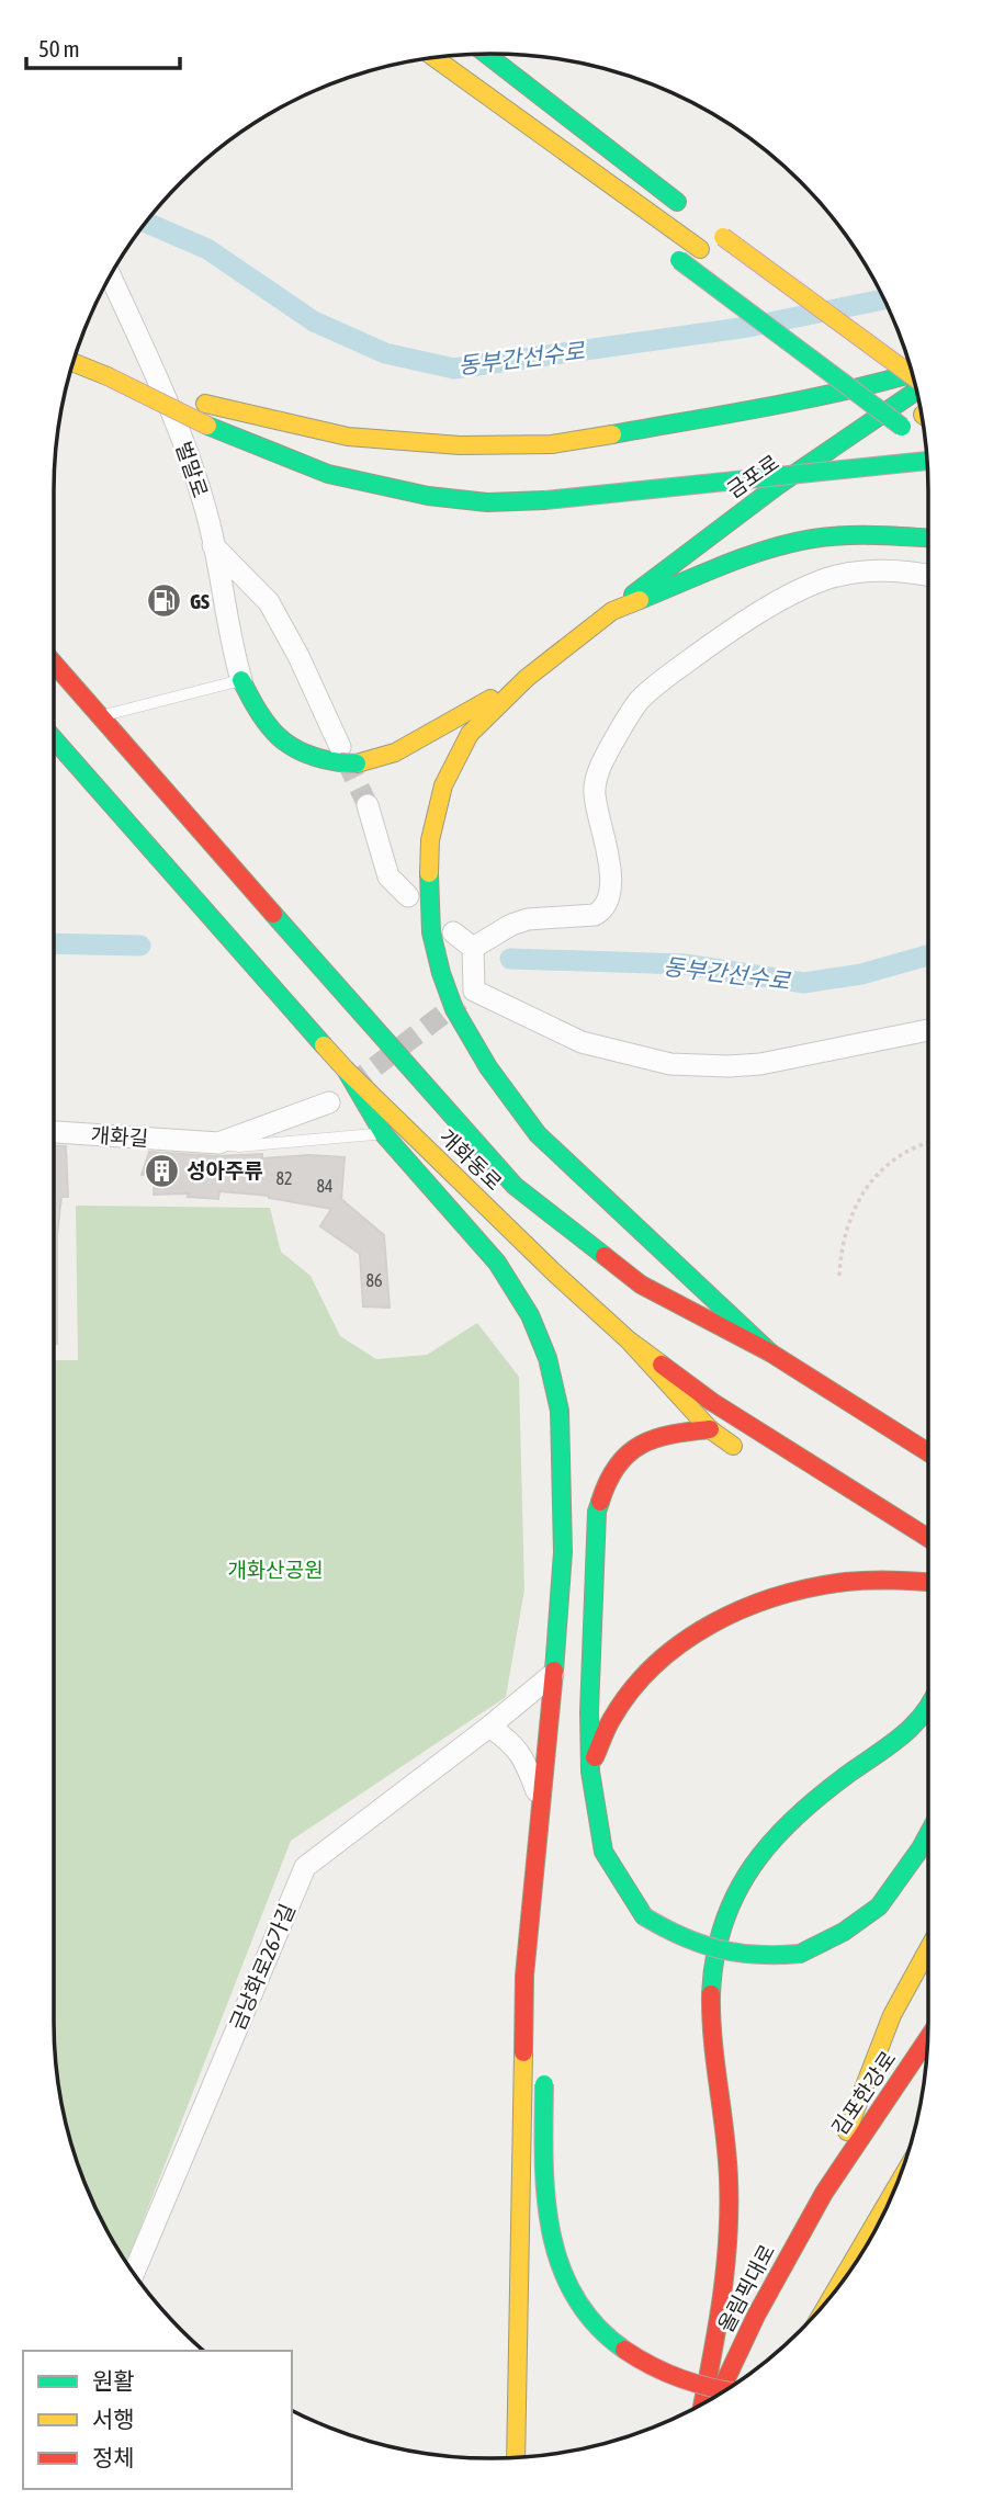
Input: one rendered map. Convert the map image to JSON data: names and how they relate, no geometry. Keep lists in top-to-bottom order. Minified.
{"streets":{"main road":["금포로","개화동로","김포한강로","올림픽대로"],"street":["벌말로","개화길","금낭화로26가길"]},"crossings":[["김포한강로","올림픽대로"]],"water":["동부간선수로"],"parks":["개화산공원"],"places":{"fuel station":["GS"],"building":["성아주류"]},"house_numbers":["82","84","86"],"legend":["원활","서행","정체"],"scale_bar":"50 m"}
